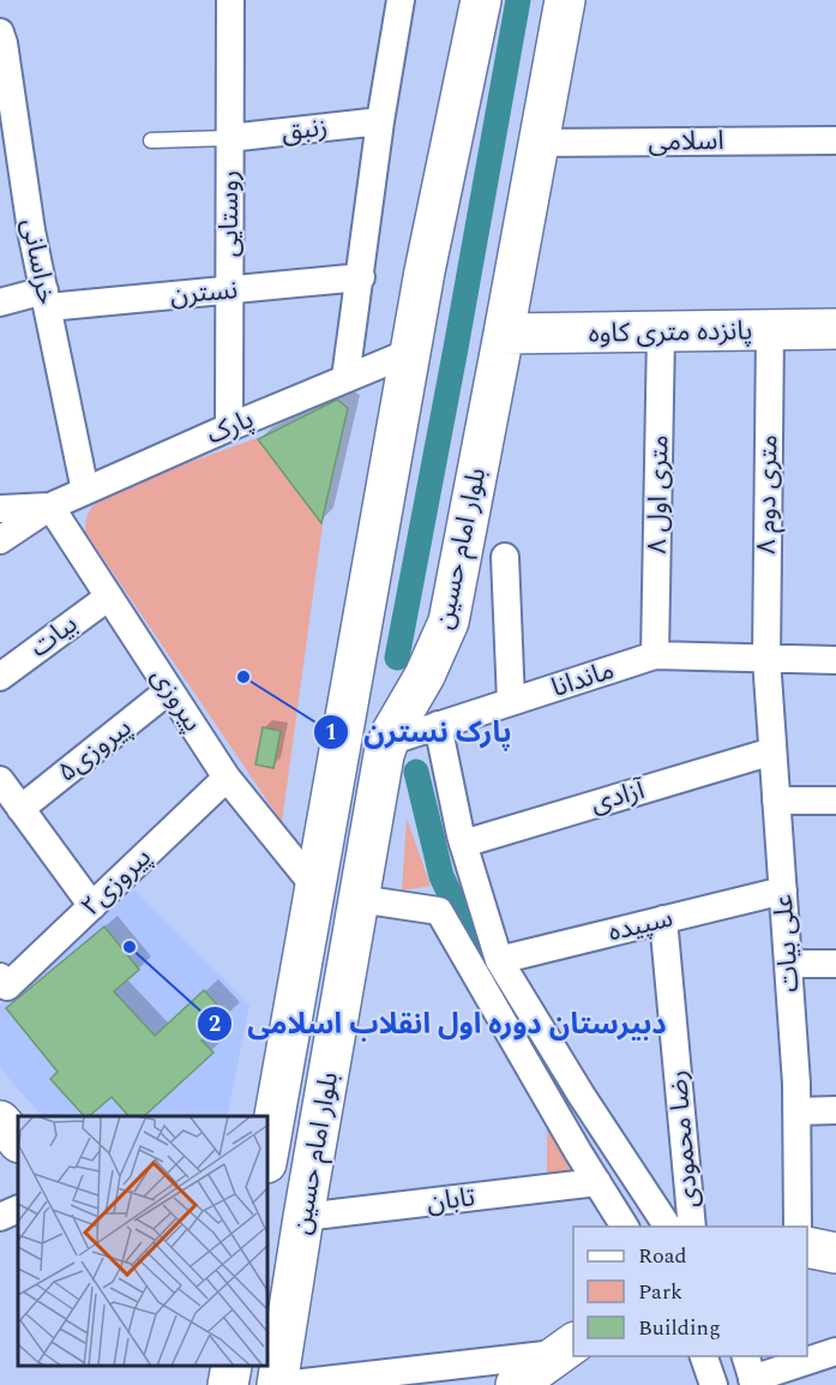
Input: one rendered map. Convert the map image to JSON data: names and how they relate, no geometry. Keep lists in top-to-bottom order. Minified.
{"streets":{"main road":["پانزده متری کاوه","بلوار امام حسین"],"street":["زنبق","اسلامی","روستایی","خراسانی","نسترن","پارک","۸ متری اول","۸ متری دوم","بیات","ماندانا","پیروزی","پیروزی۵","آزادی","پیروزی۲","سپیده","علی بیات","رضا محمودی","تابان"]},"crossings":[["زنبق","روستایی"],["اسلامی","بلوار امام حسین"],["روستایی","نسترن"],["روستایی","پارک"],["خراسانی","نسترن"],["خراسانی","پارک"],["پانزده متری کاوه","۸ متری اول"],["پانزده متری کاوه","۸ متری دوم"],["پانزده متری کاوه","بلوار امام حسین"],["پارک","بلوار امام حسین"],["پارک","پیروزی"],["۸ متری اول","ماندانا"],["۸ متری دوم","ماندانا"],["۸ متری دوم","علی بیات"],["بلوار امام حسین","ماندانا"],["بلوار امام حسین","پیروزی"],["بلوار امام حسین","تابان"],["بیات","پیروزی"],["ماندانا","علی بیات"],["پیروزی","پیروزی۵"],["پیروزی","پیروزی۲"],["آزادی","علی بیات"],["سپیده","علی بیات"],["سپیده","رضا محمودی"]],"places":["پارک نسترن","دبیرستان دوره اول انقلاب اسلامی"],"legend":["Road","Park","Building"]}
